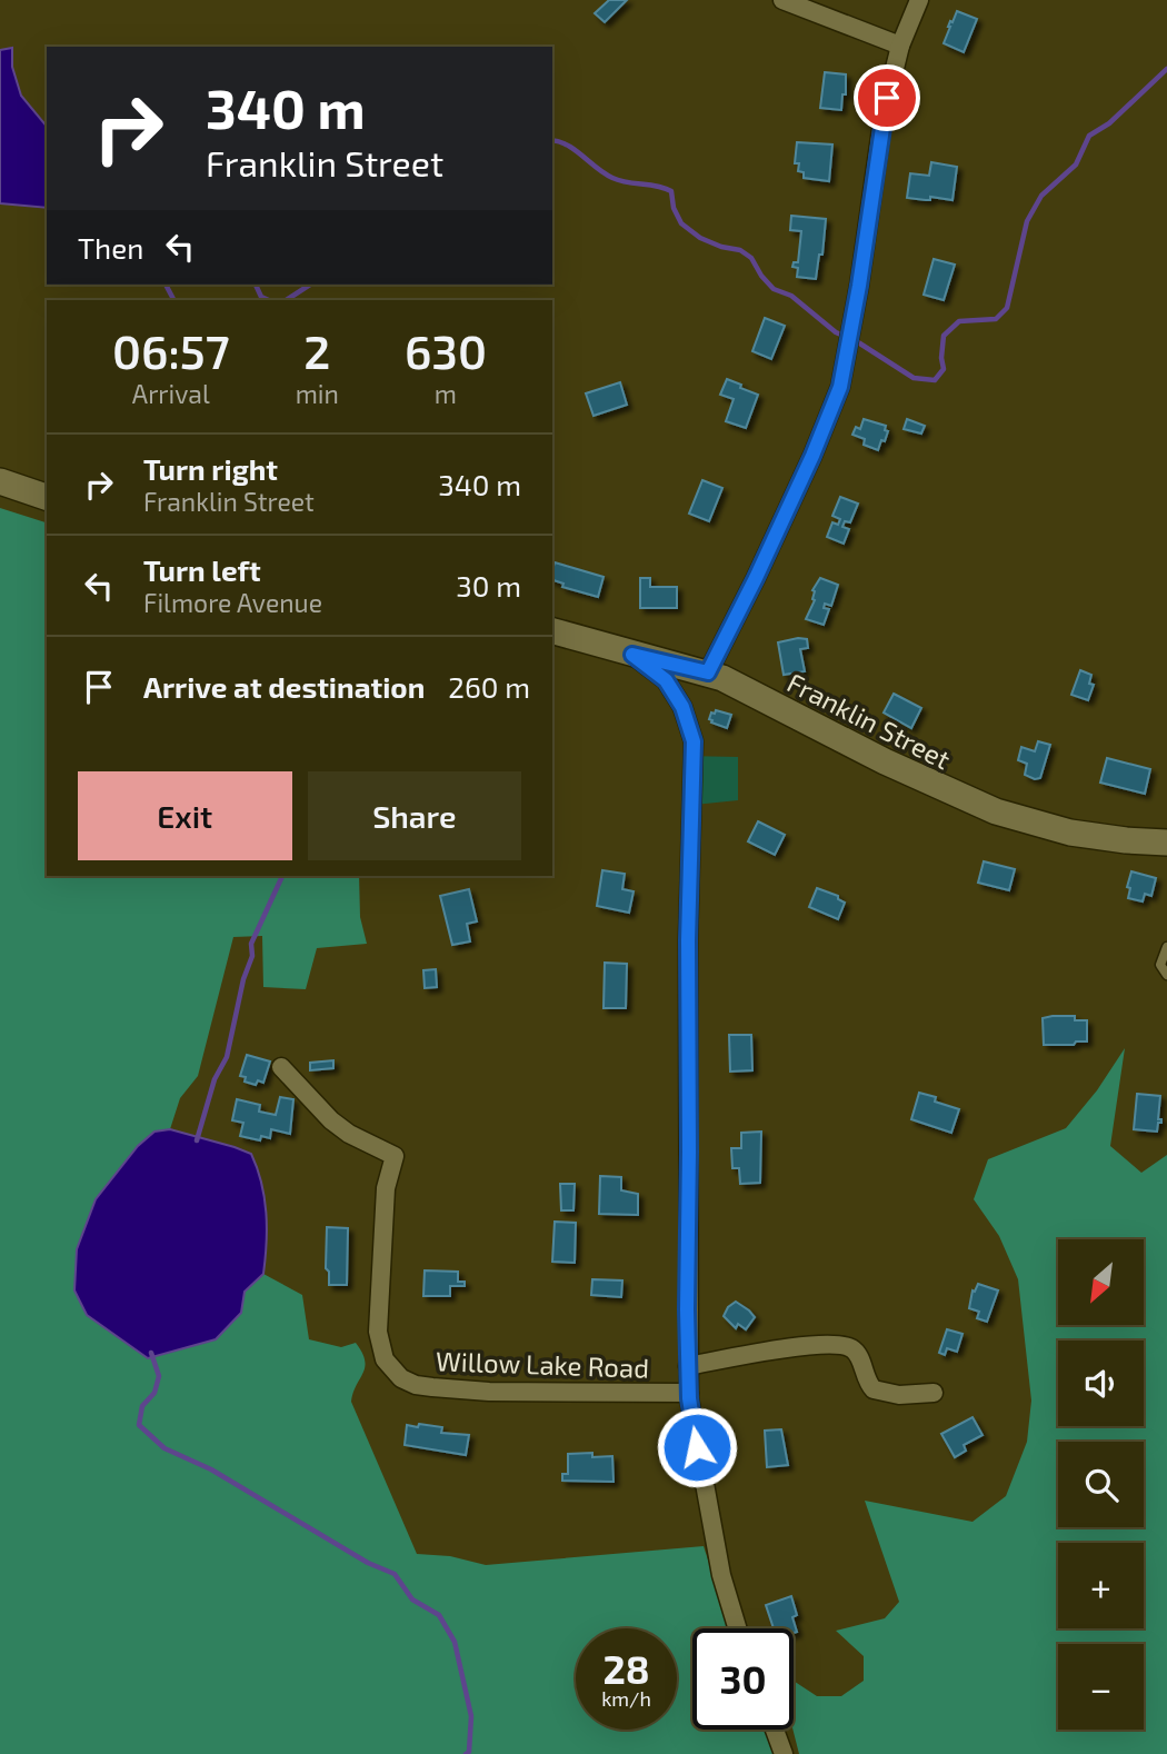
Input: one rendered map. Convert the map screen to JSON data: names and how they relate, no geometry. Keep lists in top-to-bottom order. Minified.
{"streets":{"main road":["Franklin Street"],"street":["Willow Lake Road"]},"north":"bottom left","page":{"turn":["340 m","Franklin Street"],"then":"Then","eta":["06:57","Arrival","2","min","630","m"],"list":[{"name":"Turn right","note":"Franklin Street","value":"340 m"},{"name":"Turn left","note":"Filmore Avenue","value":"30 m"},{"name":"Arrive at destination","value":"260 m"}],"buttons":["Exit","Share"],"map_buttons":["+","−"],"speed":"28 km/h","limit":"30"}}
